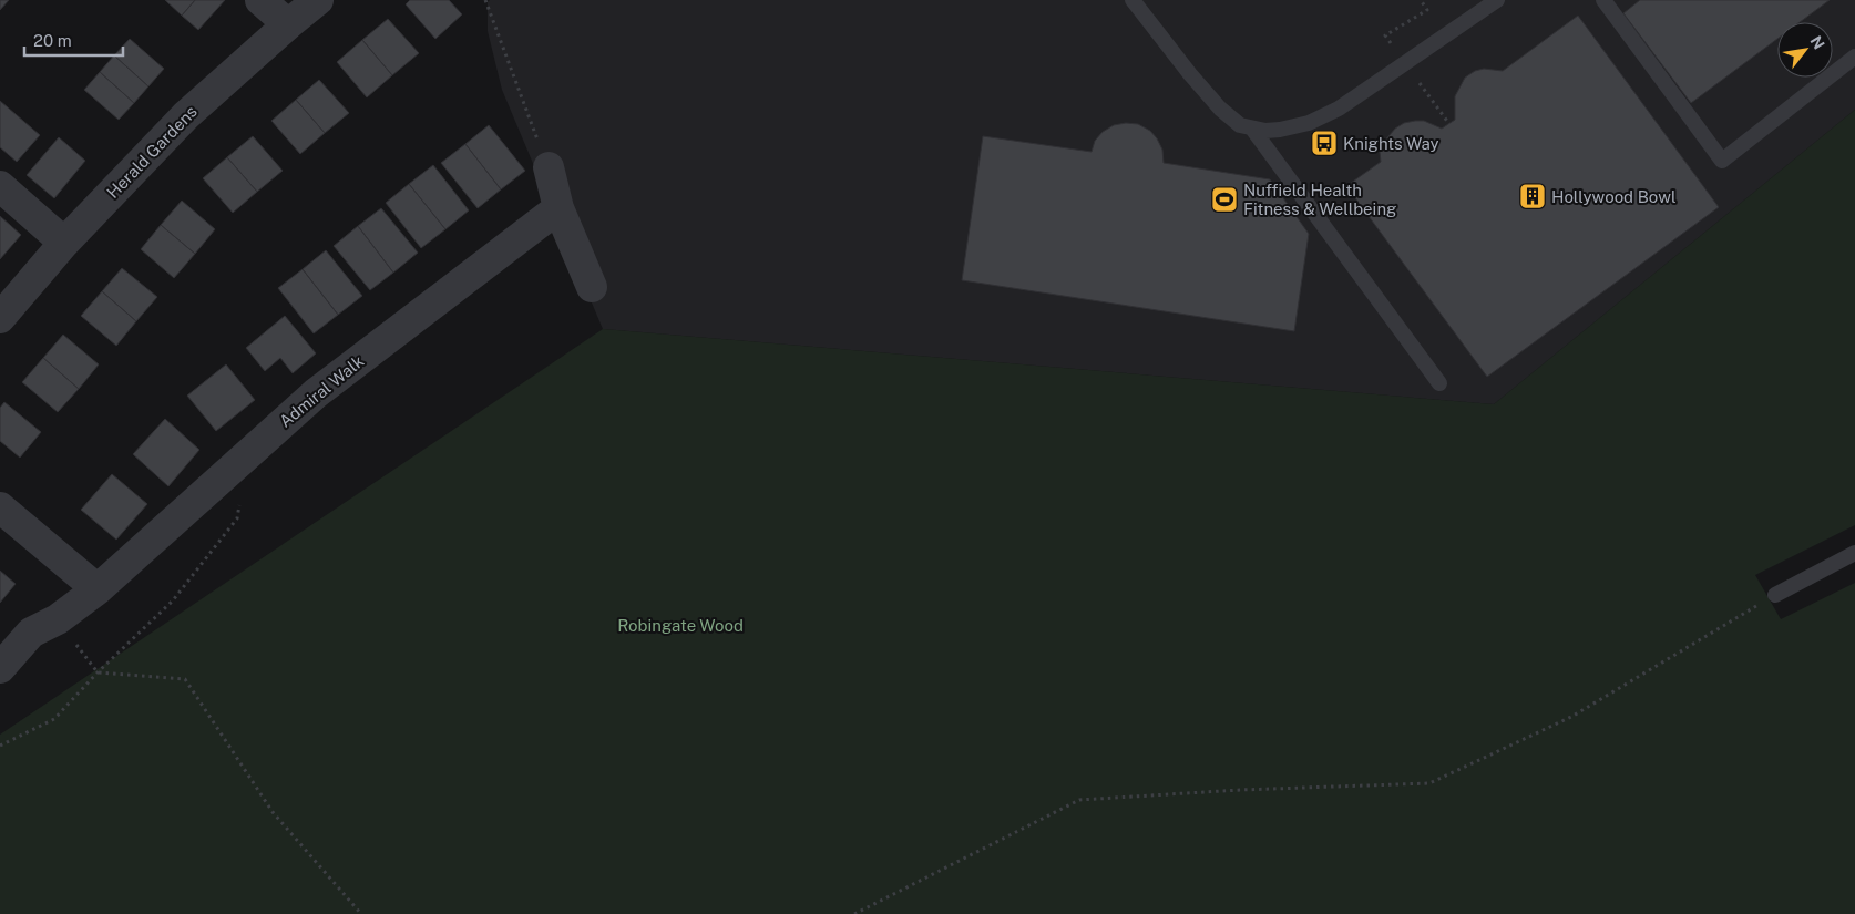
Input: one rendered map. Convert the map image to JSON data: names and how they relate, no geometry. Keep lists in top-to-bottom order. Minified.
{"streets":{"street":["Herald Gardens","Admiral Walk"]},"parks":["Robingate Wood"],"places":{"bus stop":["Knights Way"],"building":["Hollywood Bowl"],"sports":["Nuffield Health Fitness & Wellbeing"]},"scale_bar":"20 m","north":"top right"}
